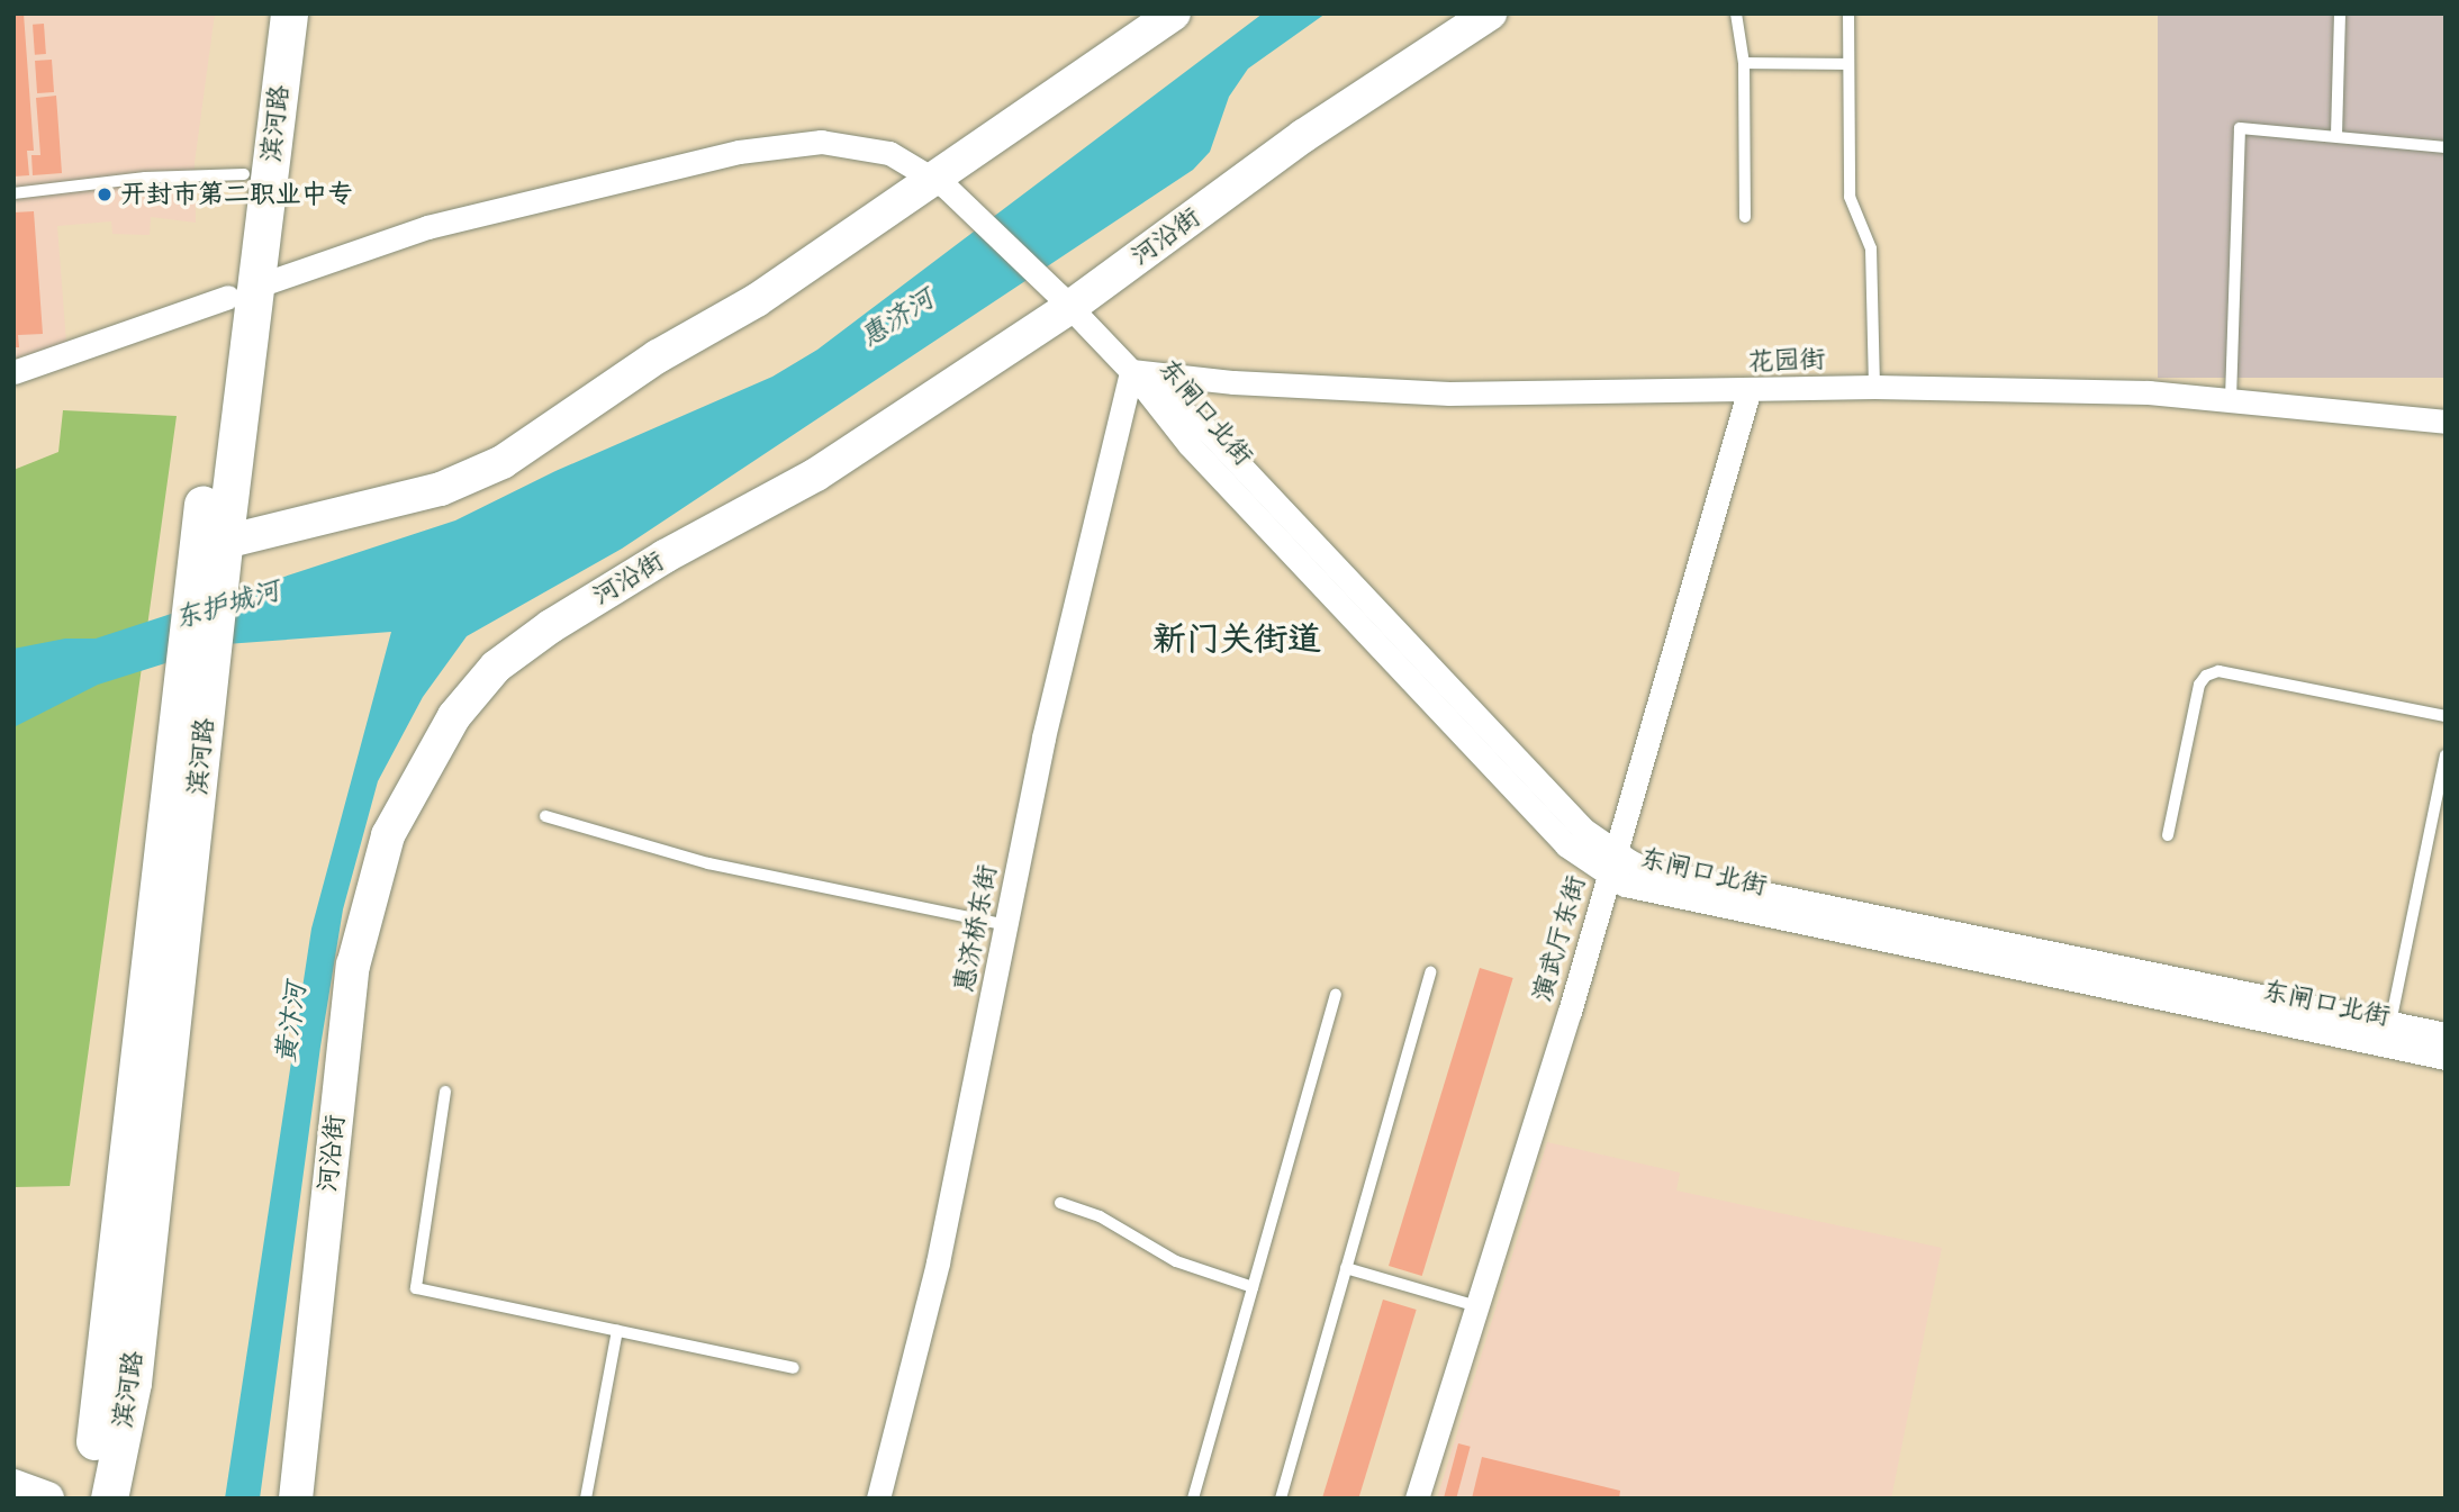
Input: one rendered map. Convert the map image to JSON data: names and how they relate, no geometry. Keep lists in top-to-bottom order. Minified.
{"streets":{"main road":["滨河路"],"street":["河沿街","花园街","东闸口北街","惠济桥东街","演武厅东街"]},"crossings":[["滨河路","东闸口北街"],["河沿街","东闸口北街"],["花园街","东闸口北街"],["花园街","惠济桥东街"],["花园街","演武厅东街"],["东闸口北街","惠济桥东街"],["东闸口北街","演武厅东街"]],"districts":["新门关街道"],"water":["惠济河","东护城河","黄汴河"],"places":["开封市第二职业中专"]}
